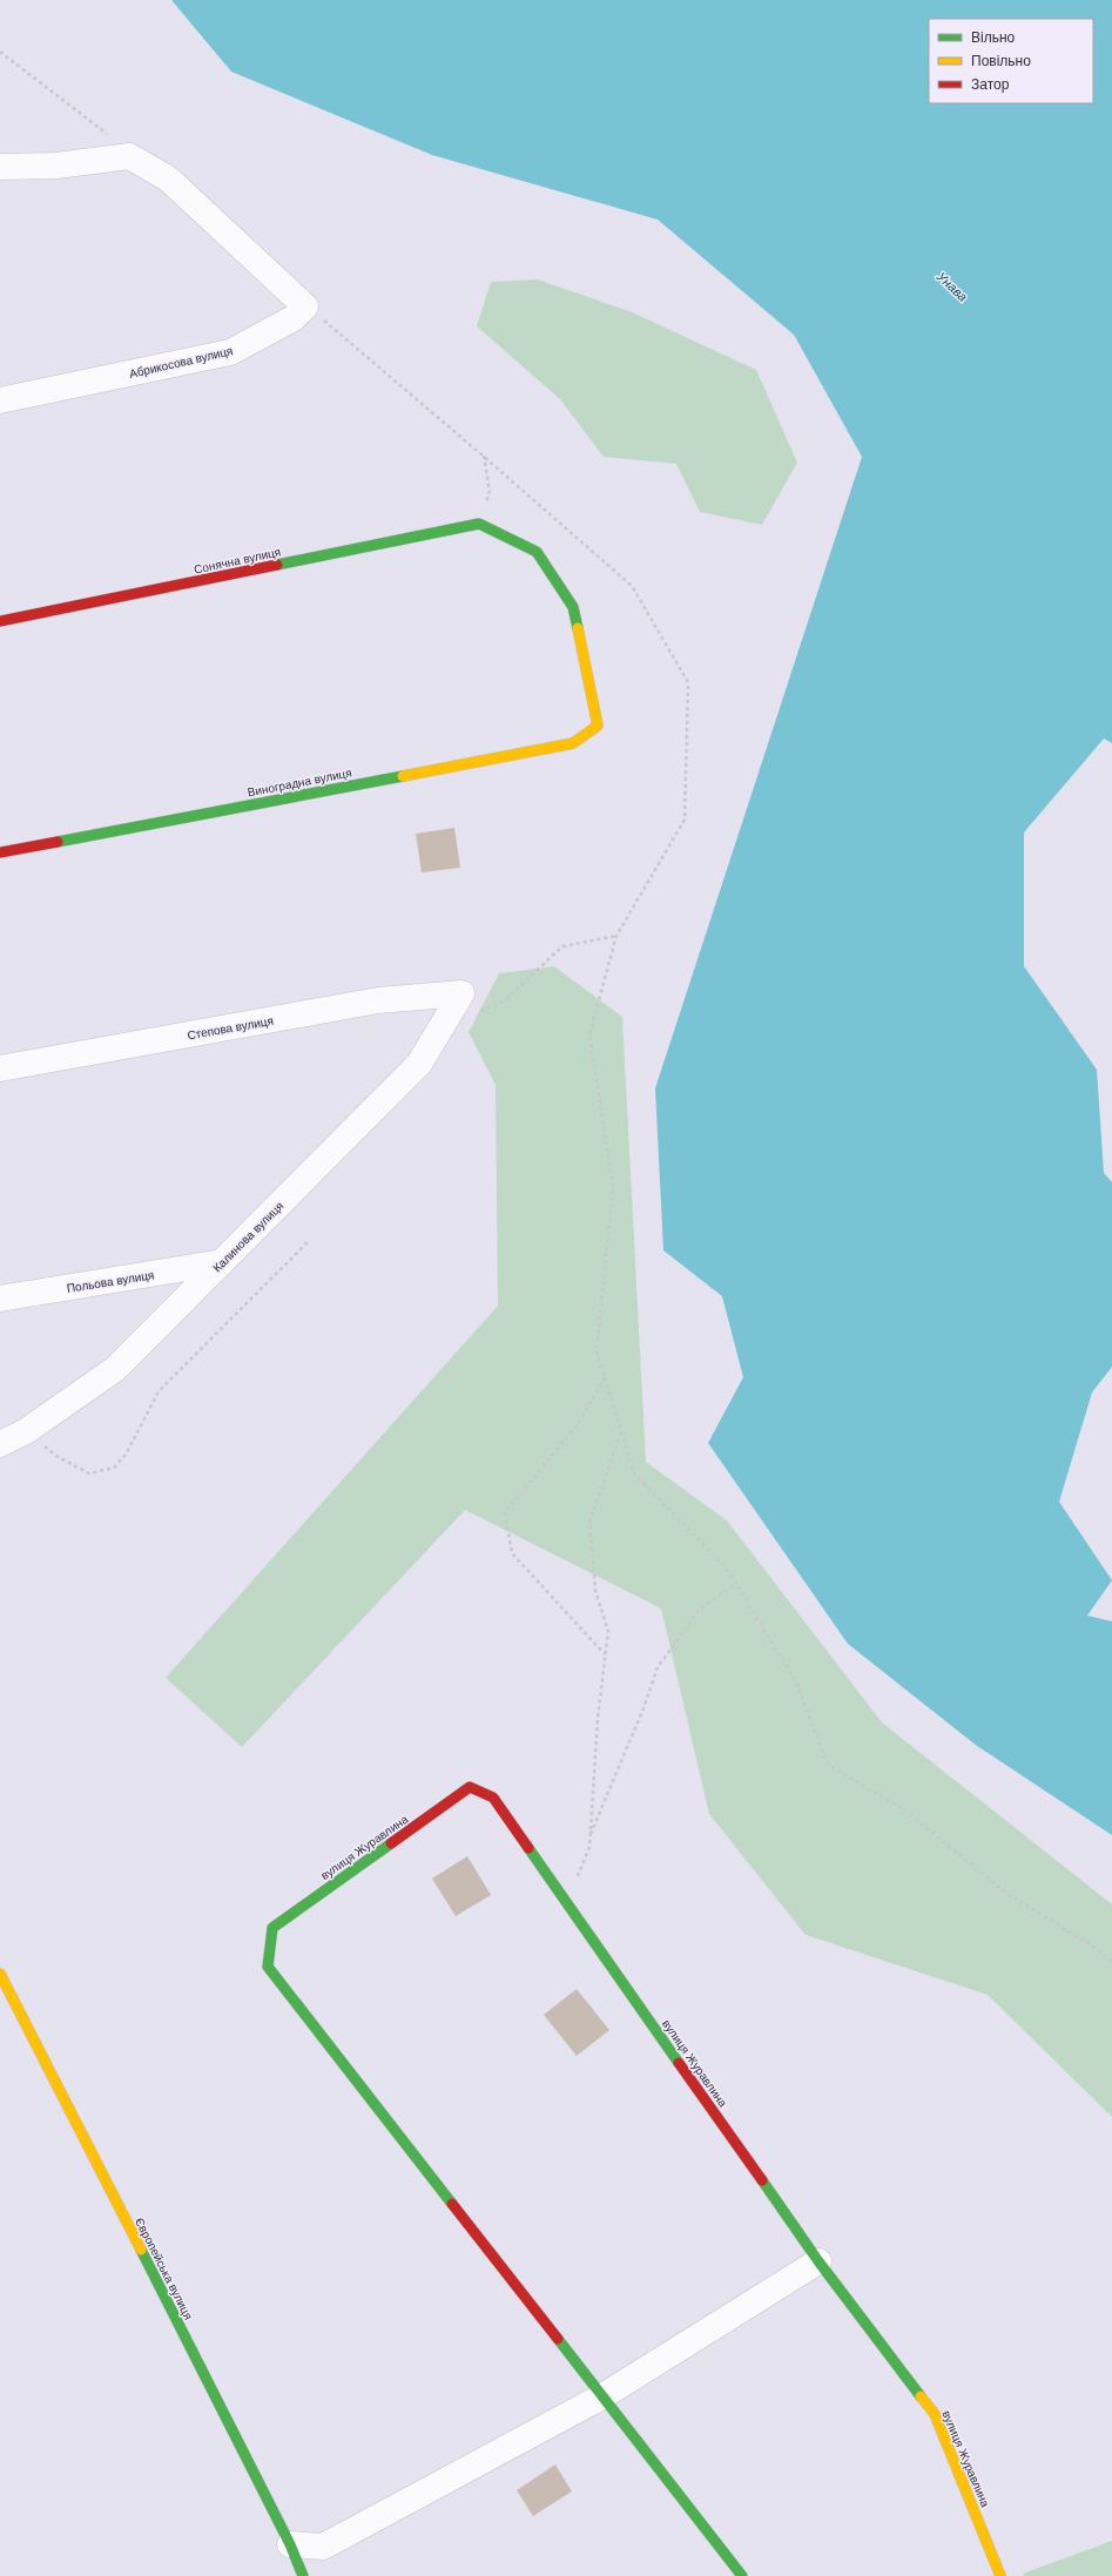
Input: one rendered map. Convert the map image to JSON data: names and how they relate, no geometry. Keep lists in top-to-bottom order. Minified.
{"streets":{"street":["Абрикосова вулиця","Сонячна вулиця","Виноградна вулиця","Степова вулиця","Калинова вулиця","Польова вулиця","вулиця Журавлина","Європейська вулиця"]},"crossings":[["Сонячна вулиця","Виноградна вулиця"],["Степова вулиця","Калинова вулиця"],["Калинова вулиця","Польова вулиця"]],"water":["Унава"],"legend":["Вільно","Повільно","Затор"]}
